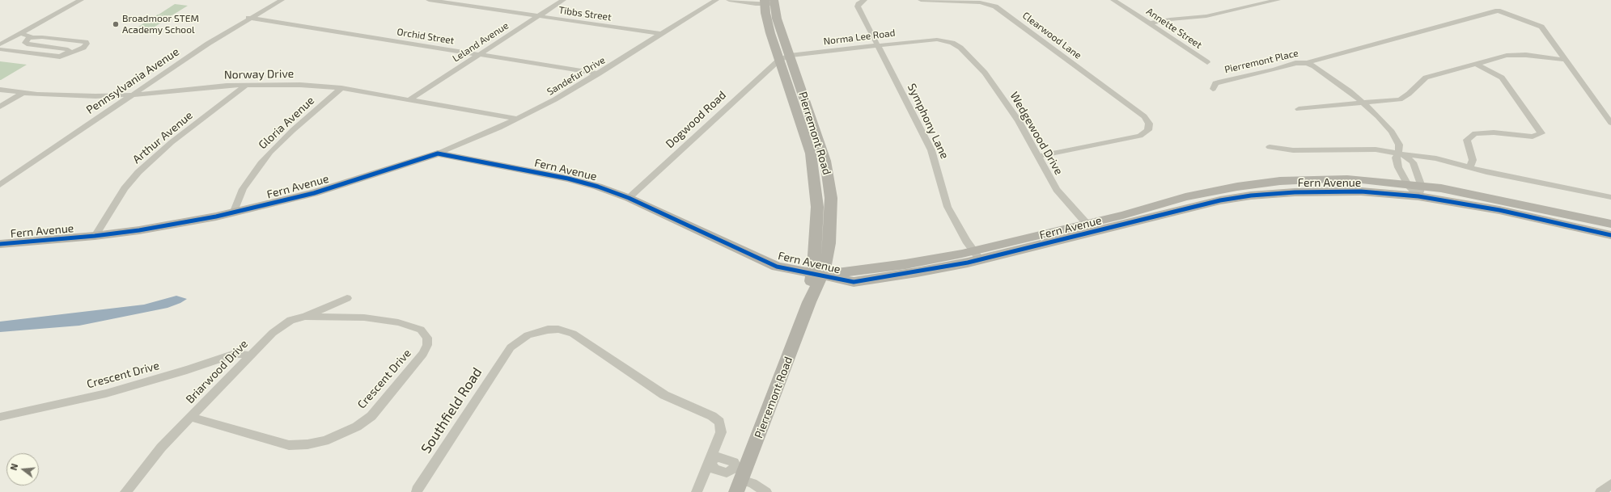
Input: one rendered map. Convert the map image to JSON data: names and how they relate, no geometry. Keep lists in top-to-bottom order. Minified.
{"streets":{"street":["Tibbs Street","Annette Street","Clearwood Lane","Orchid Street","Norma Lee Road","Leland Avenue","Pierremont Place","Norway Drive","Sandefur Drive","Pennsylvania Avenue","Dogwood Road","Symphony Lane","Gloria Avenue","Pierremont Road","Wedgewood Drive","Arthur Avenue","Fern Avenue","Briarwood Drive","Crescent Drive","Southfield Road"]},"crossings":[["Tibbs Street","Leland Avenue"],["Tibbs Street","Sandefur Drive"],["Clearwood Lane","Wedgewood Drive"],["Orchid Street","Leland Avenue"],["Orchid Street","Sandefur Drive"],["Orchid Street","Pennsylvania Avenue"],["Norma Lee Road","Dogwood Road"],["Norma Lee Road","Symphony Lane"],["Norma Lee Road","Pierremont Road"],["Norma Lee Road","Wedgewood Drive"],["Leland Avenue","Norway Drive"],["Pierremont Place","Fern Avenue"],["Norway Drive","Sandefur Drive"],["Norway Drive","Pennsylvania Avenue"],["Norway Drive","Gloria Avenue"],["Norway Drive","Arthur Avenue"],["Sandefur Drive","Fern Avenue"],["Dogwood Road","Pierremont Road"],["Dogwood Road","Fern Avenue"],["Symphony Lane","Fern Avenue"],["Gloria Avenue","Fern Avenue"],["Pierremont Road","Fern Avenue"],["Wedgewood Drive","Fern Avenue"],["Arthur Avenue","Fern Avenue"],["Briarwood Drive","Crescent Drive"]],"places":["Broadmoor STEM Academy School"],"north":"left"}
